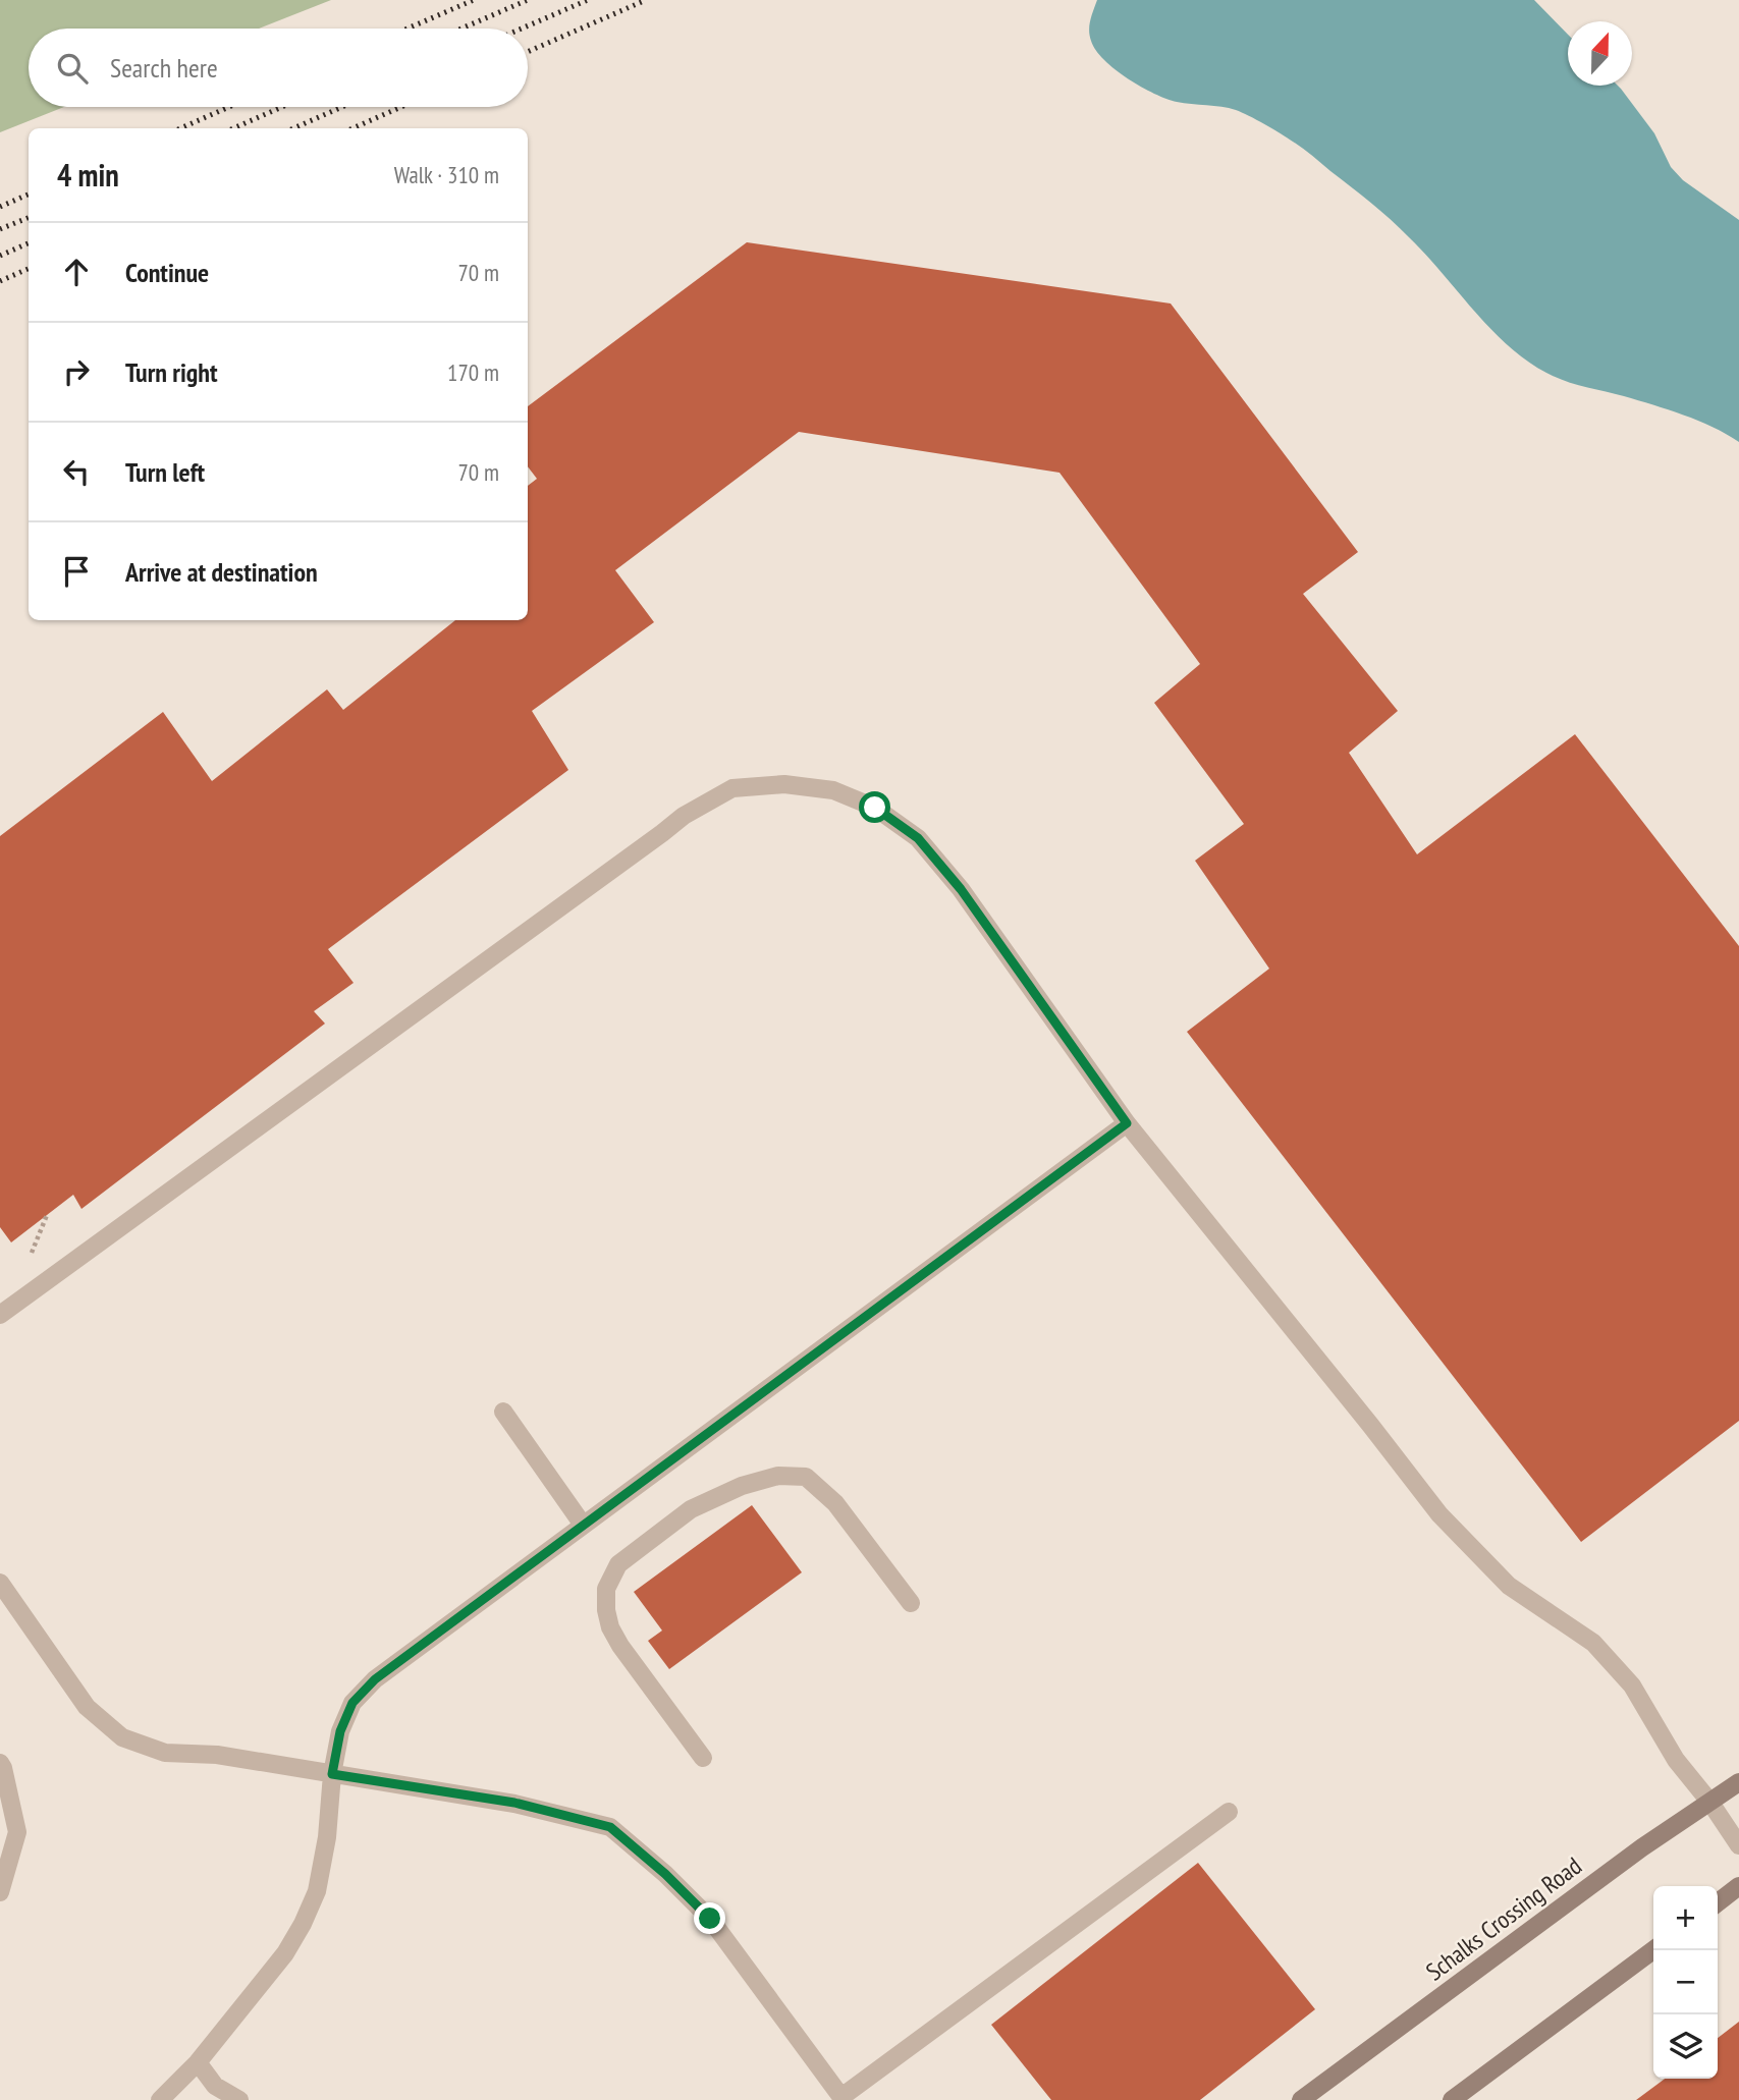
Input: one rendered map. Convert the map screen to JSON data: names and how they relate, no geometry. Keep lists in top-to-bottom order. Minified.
{"streets":{"street":["Schalks Crossing Road"]},"north":"top","page":{"search":"Search here","heading":["4 min","Walk · 310 m"],"list":[["Continue","70 m"],["Turn right","170 m"],["Turn left","70 m"],"Arrive at destination"],"map_buttons":["+","−"]}}
